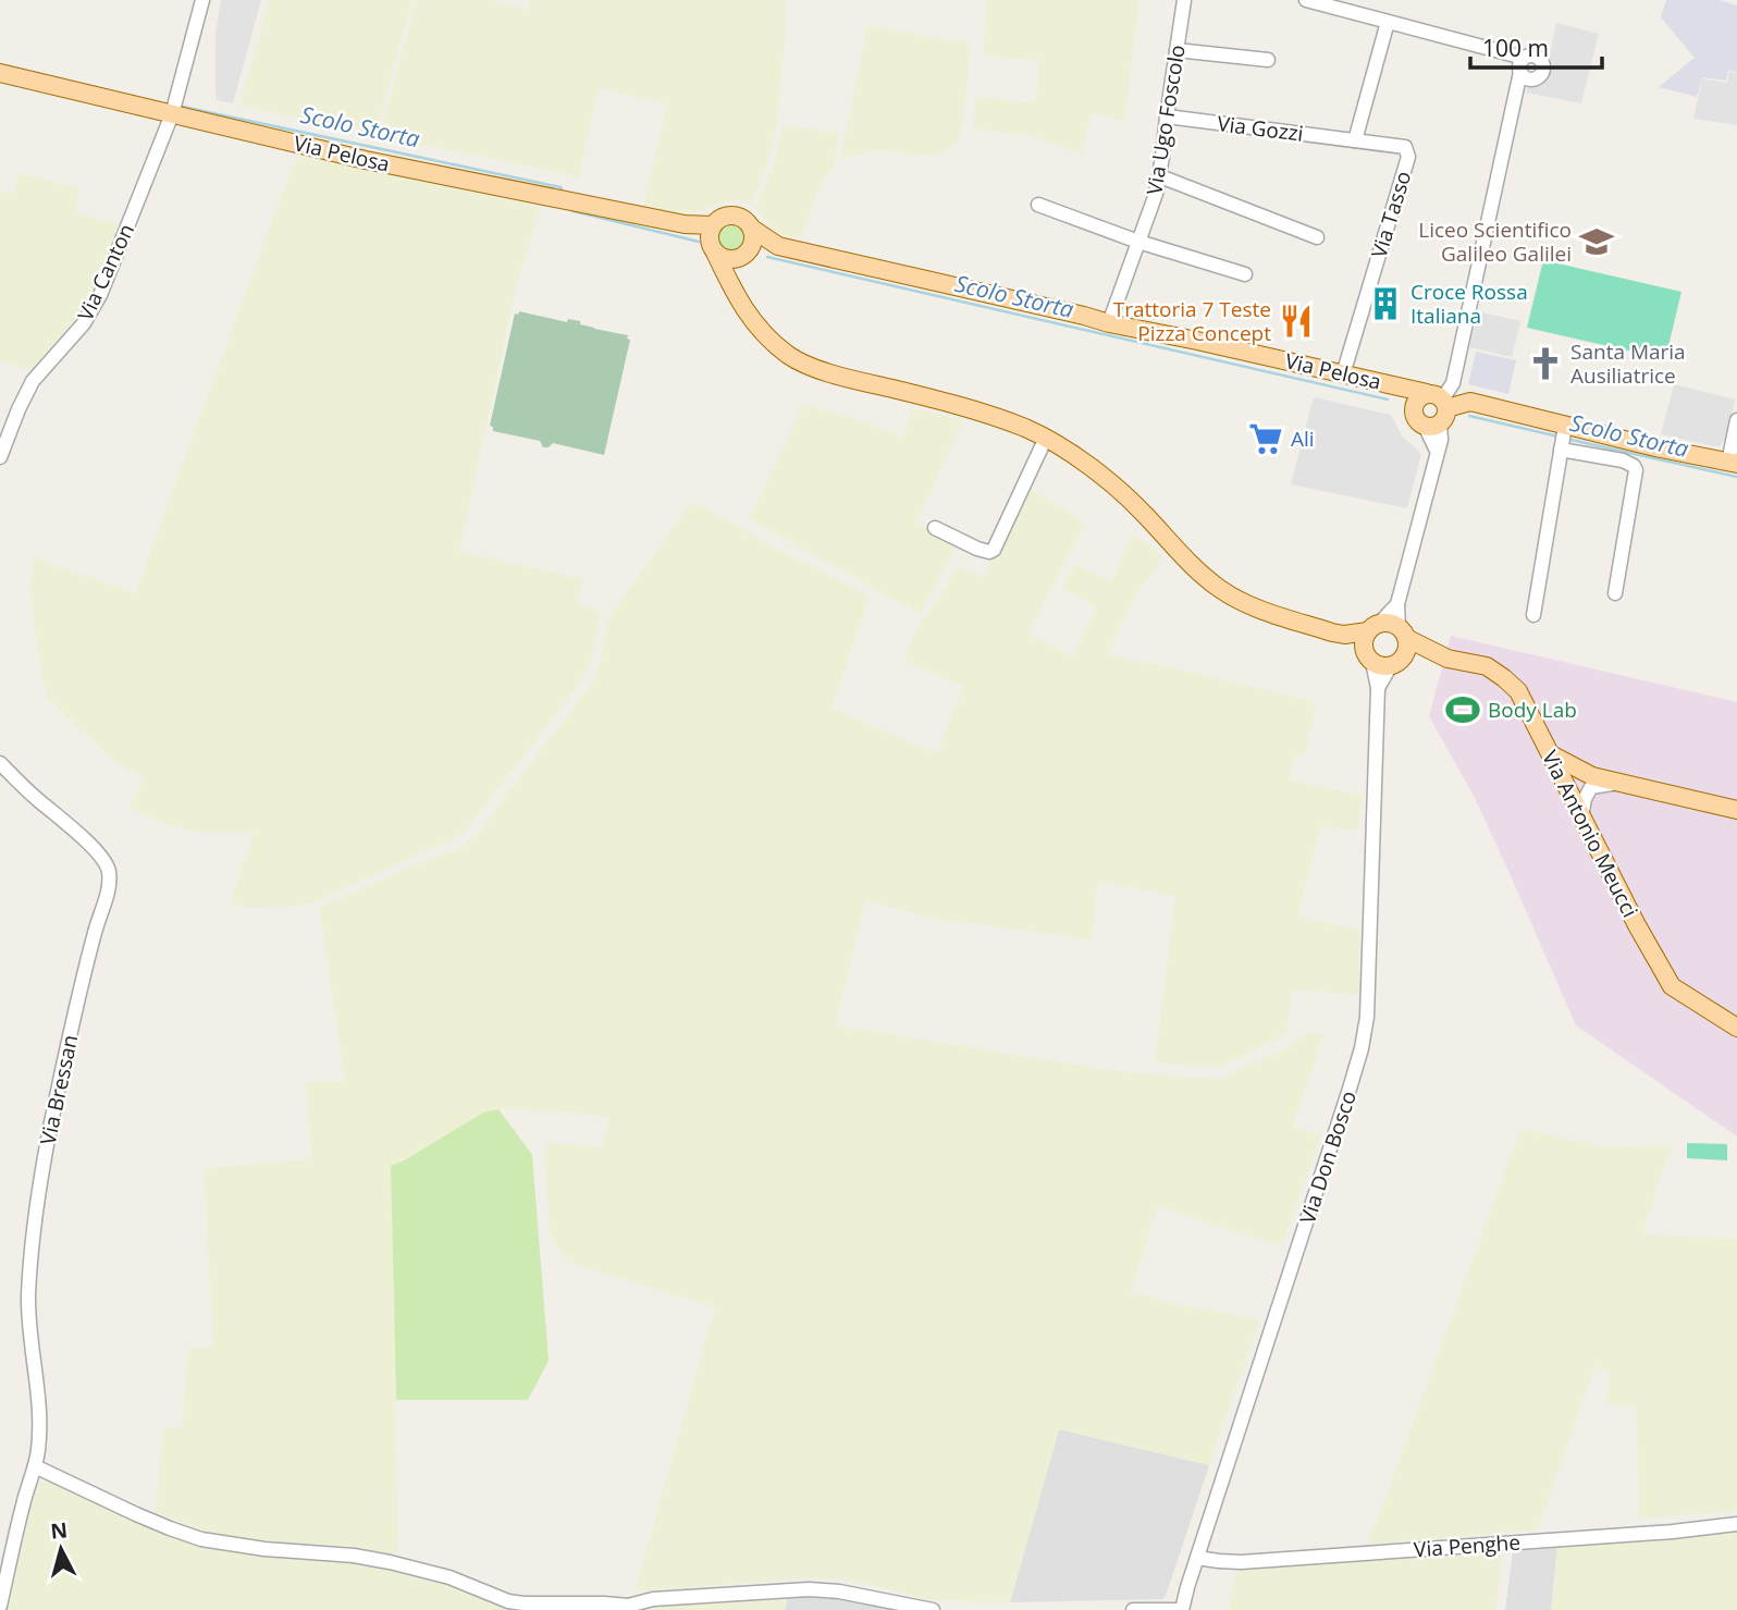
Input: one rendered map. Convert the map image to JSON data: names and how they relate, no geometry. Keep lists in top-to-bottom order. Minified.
{"streets":{"main road":["Via Pelosa","Via Antonio Meucci","Via Don Bosco"],"street":["Via Ugo Foscolo","Via Gozzi","Via Tasso","Via Canton","Via Bressan","Via Penghe"]},"crossings":[["Via Ugo Foscolo","Via Gozzi"],["Via Ugo Foscolo","Via Pelosa"],["Via Gozzi","Via Tasso"],["Via Pelosa","Via Tasso"],["Via Pelosa","Via Canton"],["Via Pelosa","Via Don Bosco"],["Via Antonio Meucci","Via Don Bosco"],["Via Don Bosco","Via Penghe"]],"water":["Scolo Storta"],"places":{"school or university":["Liceo Scientifico Galileo Galilei"],"building":["Croce Rossa Italiana"],"restaurant":["Trattoria 7 Teste Pizza Concept"],"church":["Santa Maria Ausiliatrice"],"supermarket":["Ali"],"sports":["Body Lab"]},"scale_bar":"100 m","north":"top"}
